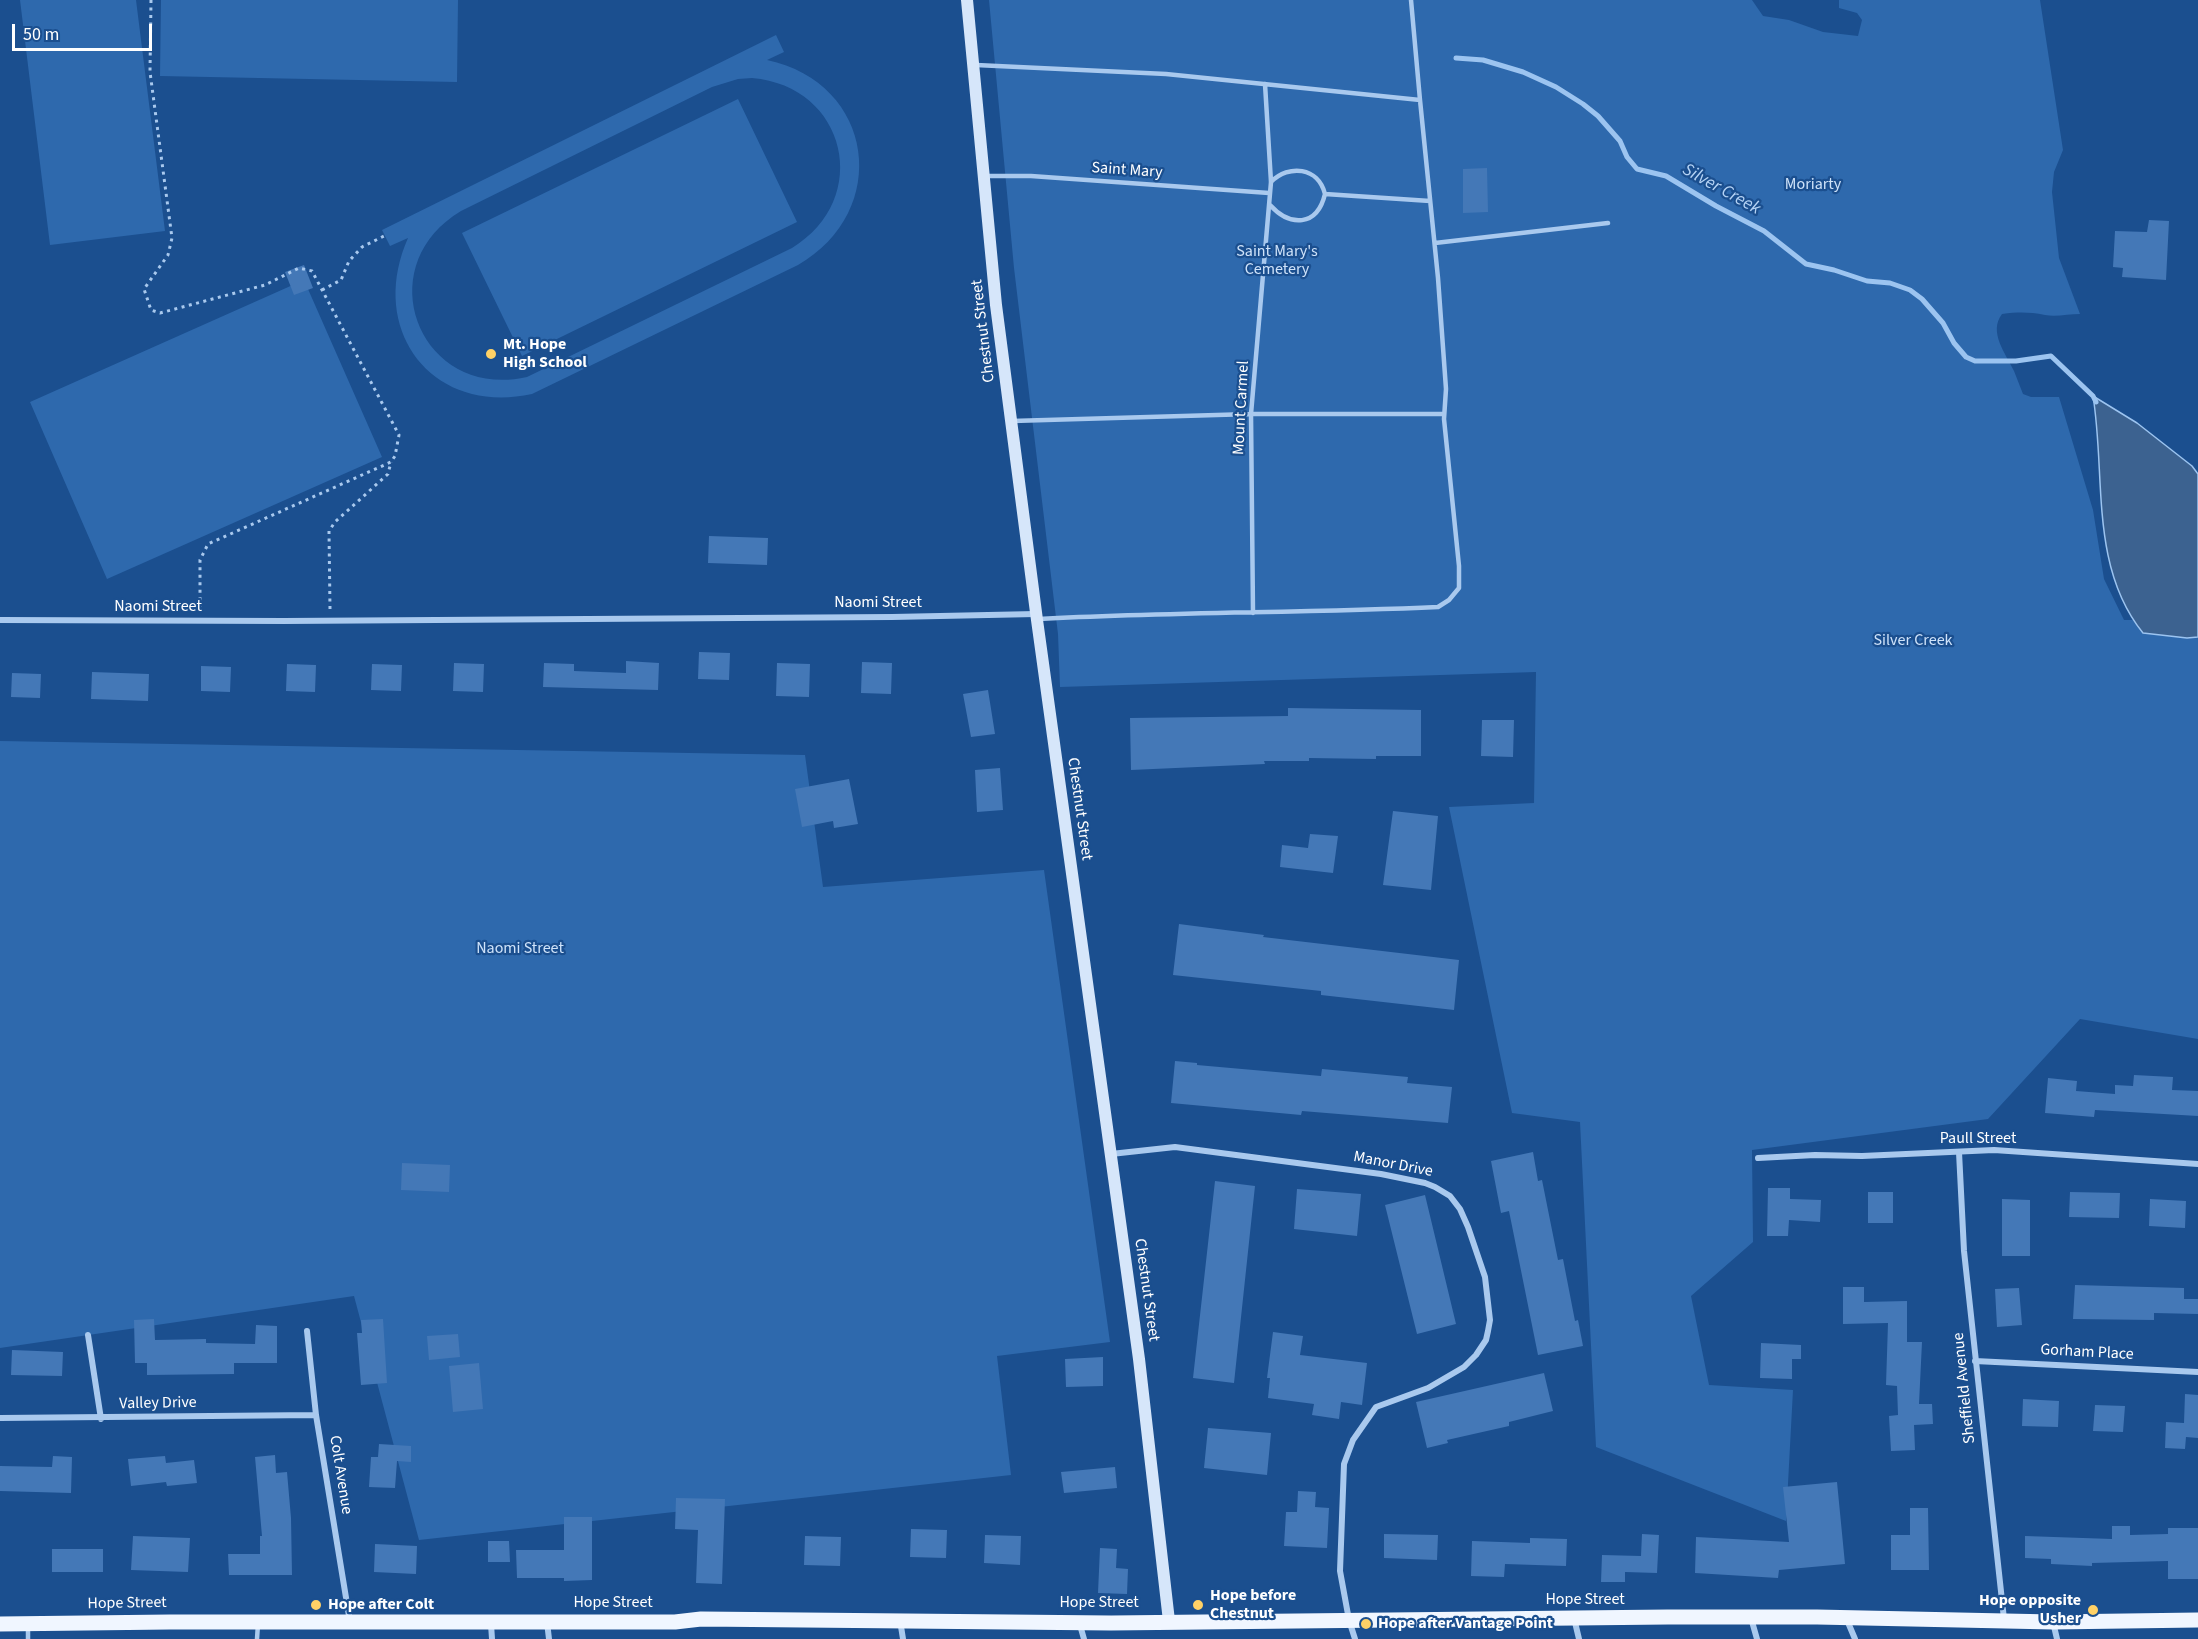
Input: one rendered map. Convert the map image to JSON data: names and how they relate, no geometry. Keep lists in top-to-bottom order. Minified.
{"streets":{"main road":["Hope Street"],"street":["Chestnut Street","Naomi Street","Paull Street","Manor Drive","Gorham Place","Sheffield Avenue","Valley Drive","Colt Avenue"],"lane":["Saint Mary","Mount Carmel"]},"crossings":[["Saint Mary","Chestnut Street"],["Saint Mary","Mount Carmel"],["Chestnut Street","Naomi Street"],["Chestnut Street","Manor Drive"],["Chestnut Street","Hope Street"],["Paull Street","Sheffield Avenue"],["Manor Drive","Hope Street"],["Gorham Place","Sheffield Avenue"],["Sheffield Avenue","Hope Street"],["Valley Drive","Colt Avenue"],["Colt Avenue","Hope Street"]],"water":["Silver Creek"],"parks":["Moriarty","Saint Mary's Cemetery","Silver Creek","Naomi Street"],"places":["Mt. Hope High School","Hope after Colt","Hope before Chestnut","Hope opposite Usher","Hope after Vantage Point"],"scale_bar":"50 m"}
